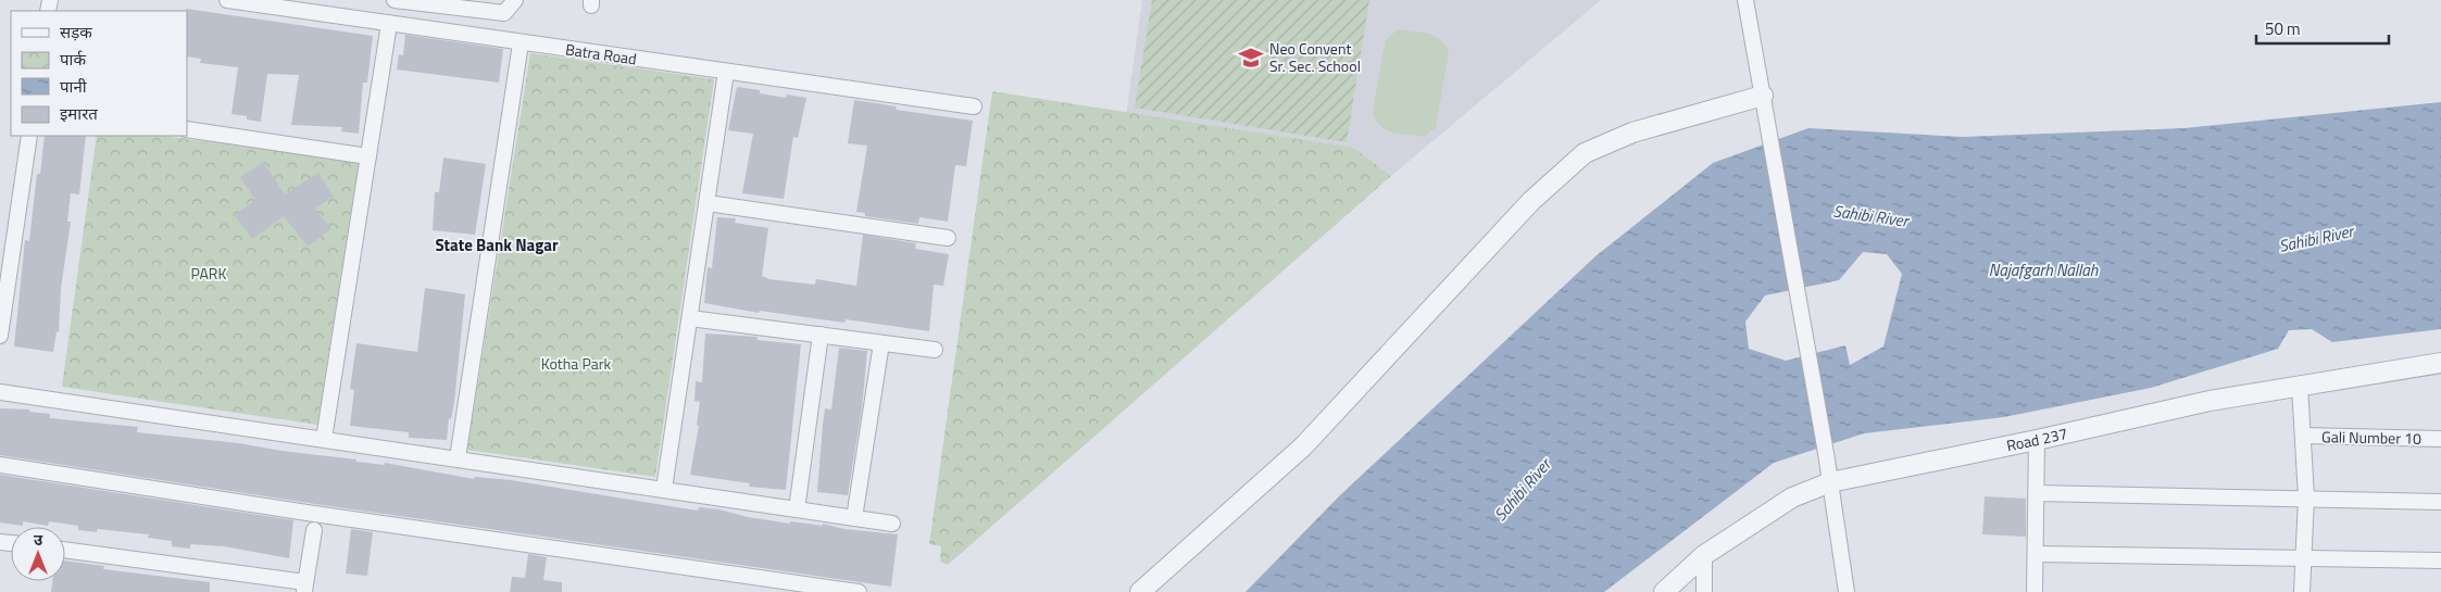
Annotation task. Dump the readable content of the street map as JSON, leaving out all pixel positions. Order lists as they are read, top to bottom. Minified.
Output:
{"streets":{"street":["Batra Road","Gali Number 10","Road 237"]},"districts":["State Bank Nagar"],"water":["Sahibi River","Najafgarh Nallah"],"parks":["PARK","Kotha Park"],"places":{"school or university":["Neo Convent Sr. Sec. School"]},"legend":["सड़क","पार्क","पानी","इमारत"],"scale_bar":"50 m","north":"top"}
